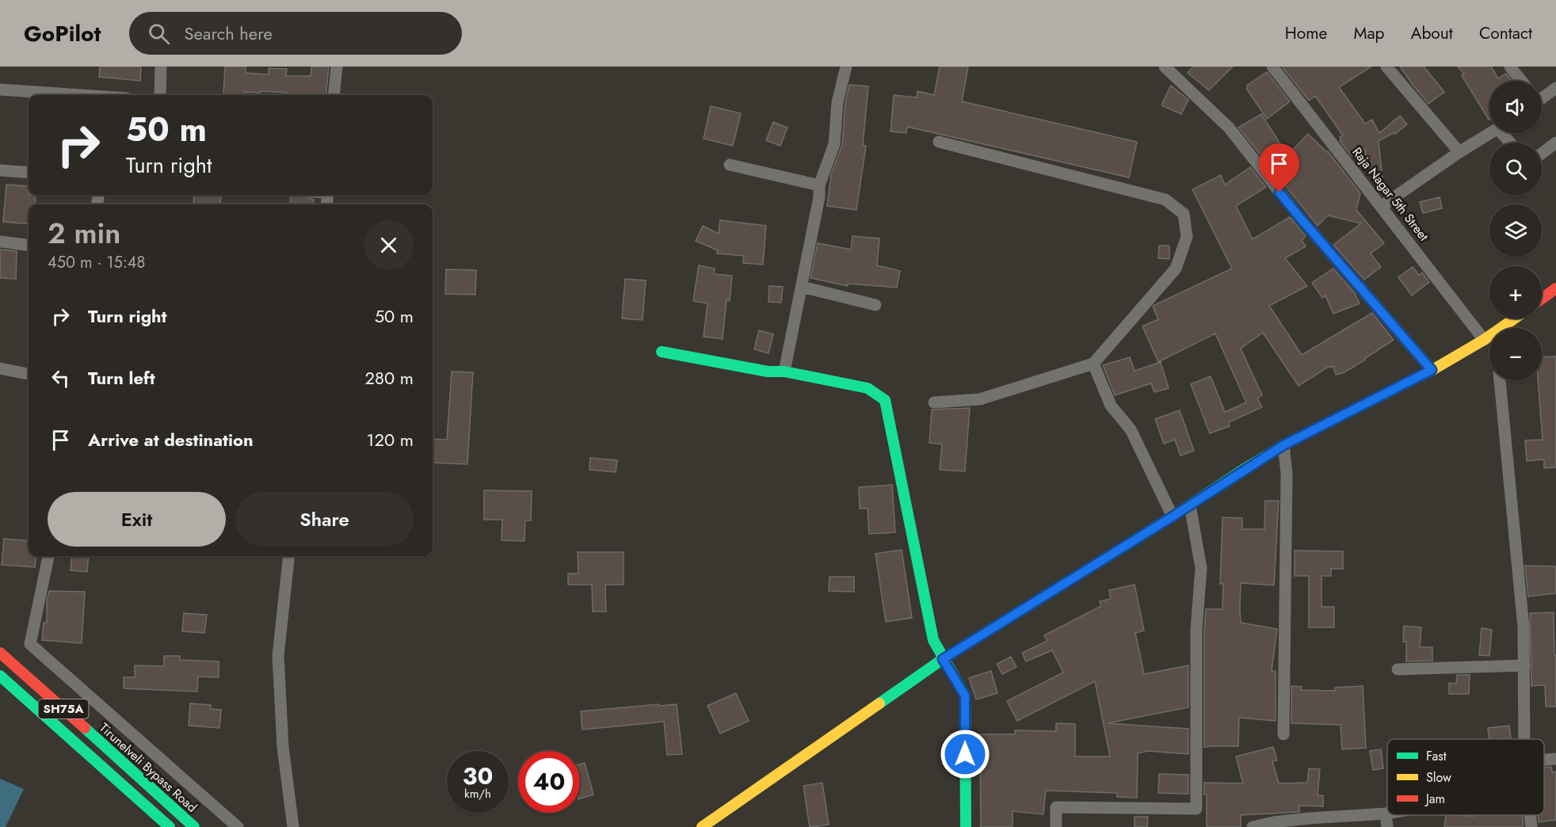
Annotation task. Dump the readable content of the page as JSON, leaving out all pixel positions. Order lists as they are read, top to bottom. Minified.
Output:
{"streets":{"main road":["SH75A","Tirunelveli Bypass Road"],"street":["Raja Nagar 5th Street"]},"legend":["Fast","Slow","Jam"],"page":{"header":"GoPilot","search":"Search here","nav":["Home","Map","About","Contact"],"map_buttons":["+","−"],"turn":["50 m","Turn right"],"heading":["2 min","450 m · 15:48"],"list":[{"name":"Turn right","value":"50 m"},{"name":"Turn left","value":"280 m"},{"name":"Arrive at destination","value":"120 m"}],"buttons":["Exit","Share"],"speed":"30 km/h","limit":"40"}}
